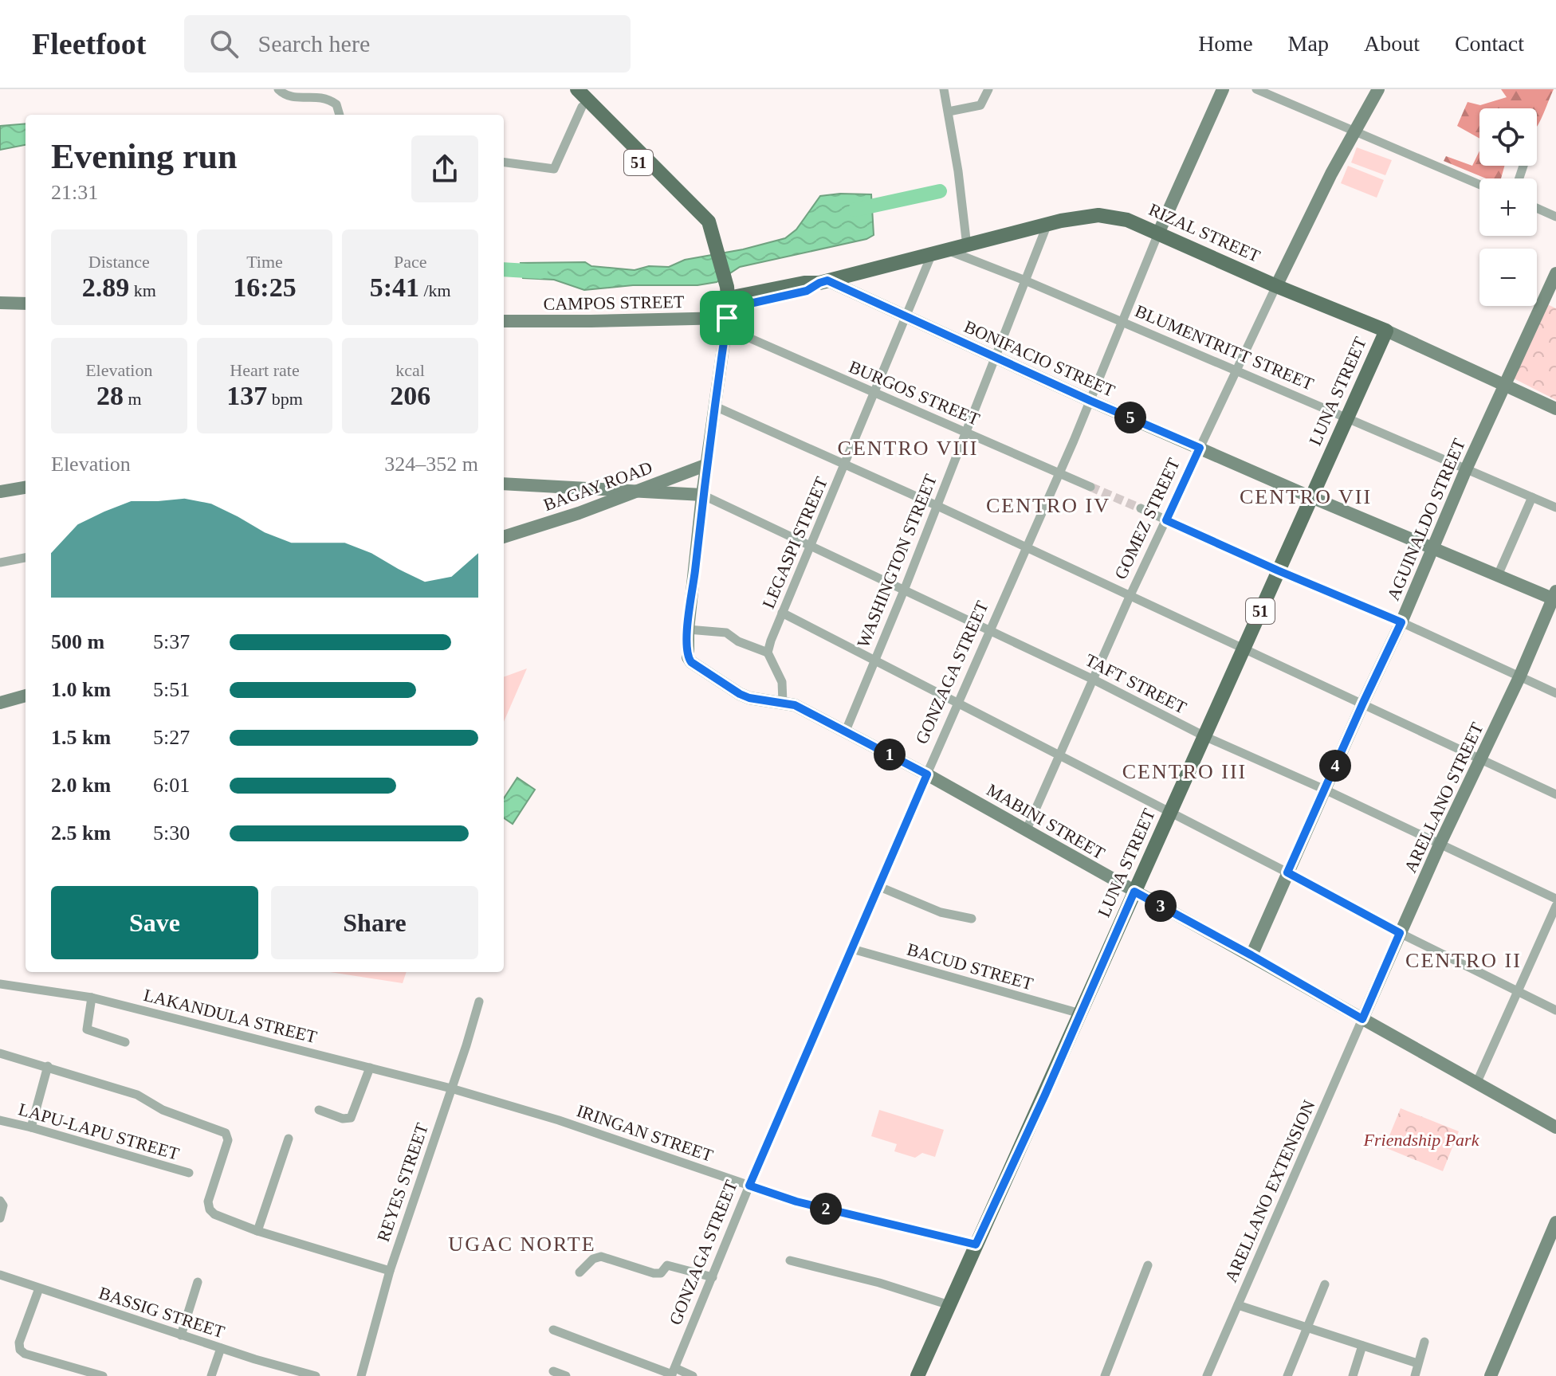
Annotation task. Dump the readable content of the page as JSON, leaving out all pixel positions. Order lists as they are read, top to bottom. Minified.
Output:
{"streets":{"main road":["51","RIZAL STREET","LUNA STREET"],"street":["CAMPOS STREET","BLUMENTRITT STREET","BONIFACIO STREET","BURGOS STREET","BAGAY ROAD","GOMEZ STREET","AGUINALDO STREET","LEGASPI STREET","WASHINGTON STREET","GONZAGA STREET","TAFT STREET","ARELLANO STREET","MABINI STREET","BACUD STREET","LAKANDULA STREET","LAPU-LAPU STREET","IRINGAN STREET","REYES STREET","ARELLANO EXTENSION","BASSIG STREET"]},"crossings":[["51","RIZAL STREET"],["51","CAMPOS STREET"],["51","BURGOS STREET"],["RIZAL STREET","CAMPOS STREET"],["RIZAL STREET","BLUMENTRITT STREET"],["RIZAL STREET","BONIFACIO STREET"],["RIZAL STREET","LUNA STREET"],["RIZAL STREET","BURGOS STREET"],["RIZAL STREET","GOMEZ STREET"],["RIZAL STREET","AGUINALDO STREET"],["RIZAL STREET","LEGASPI STREET"],["RIZAL STREET","WASHINGTON STREET"],["RIZAL STREET","GONZAGA STREET"],["CAMPOS STREET","BURGOS STREET"],["BLUMENTRITT STREET","LUNA STREET"],["BLUMENTRITT STREET","GOMEZ STREET"],["BLUMENTRITT STREET","AGUINALDO STREET"],["BLUMENTRITT STREET","WASHINGTON STREET"],["BLUMENTRITT STREET","GONZAGA STREET"],["BONIFACIO STREET","LUNA STREET"],["BONIFACIO STREET","GOMEZ STREET"],["BONIFACIO STREET","AGUINALDO STREET"],["BONIFACIO STREET","LEGASPI STREET"],["BONIFACIO STREET","WASHINGTON STREET"],["BONIFACIO STREET","GONZAGA STREET"],["BONIFACIO STREET","ARELLANO STREET"],["LUNA STREET","TAFT STREET"],["LUNA STREET","MABINI STREET"],["LUNA STREET","BACUD STREET"],["LUNA STREET","IRINGAN STREET"],["BURGOS STREET","LEGASPI STREET"],["BURGOS STREET","WASHINGTON STREET"],["BURGOS STREET","GONZAGA STREET"],["GOMEZ STREET","TAFT STREET"],["GOMEZ STREET","MABINI STREET"],["AGUINALDO STREET","TAFT STREET"],["AGUINALDO STREET","MABINI STREET"],["LEGASPI STREET","TAFT STREET"],["WASHINGTON STREET","TAFT STREET"],["WASHINGTON STREET","MABINI STREET"],["GONZAGA STREET","TAFT STREET"],["GONZAGA STREET","MABINI STREET"],["GONZAGA STREET","BACUD STREET"],["GONZAGA STREET","IRINGAN STREET"],["TAFT STREET","ARELLANO STREET"],["ARELLANO STREET","MABINI STREET"],["ARELLANO STREET","ARELLANO EXTENSION"],["MABINI STREET","ARELLANO EXTENSION"],["LAKANDULA STREET","IRINGAN STREET"],["LAKANDULA STREET","REYES STREET"],["IRINGAN STREET","REYES STREET"]],"districts":["CENTRO VIII","CENTRO VII","CENTRO IV","CENTRO III","CENTRO II","UGAC NORTE"],"parks":["Friendship Park"],"page":{"header":"Fleetfoot","search":"Search here","nav":["Home","Map","About","Contact"],"map_buttons":["+","−"],"heading":["Evening run","21:31"],"stats":[["Distance","2.89 km"],["Time","16:25"],["Pace","5:41 /km"],["Elevation","28 m"],["Heart rate","137 bpm"],["kcal","206"]],"pins":["5","1","4","3","2"],"chart":["Elevation","324–352 m"],"list":[{"name":"500 m","note":"5:37"},{"name":"1.0 km","note":"5:51"},{"name":"1.5 km","note":"5:27"},{"name":"2.0 km","note":"6:01"},{"name":"2.5 km","note":"5:30"}],"buttons":["Save","Share"]}}
